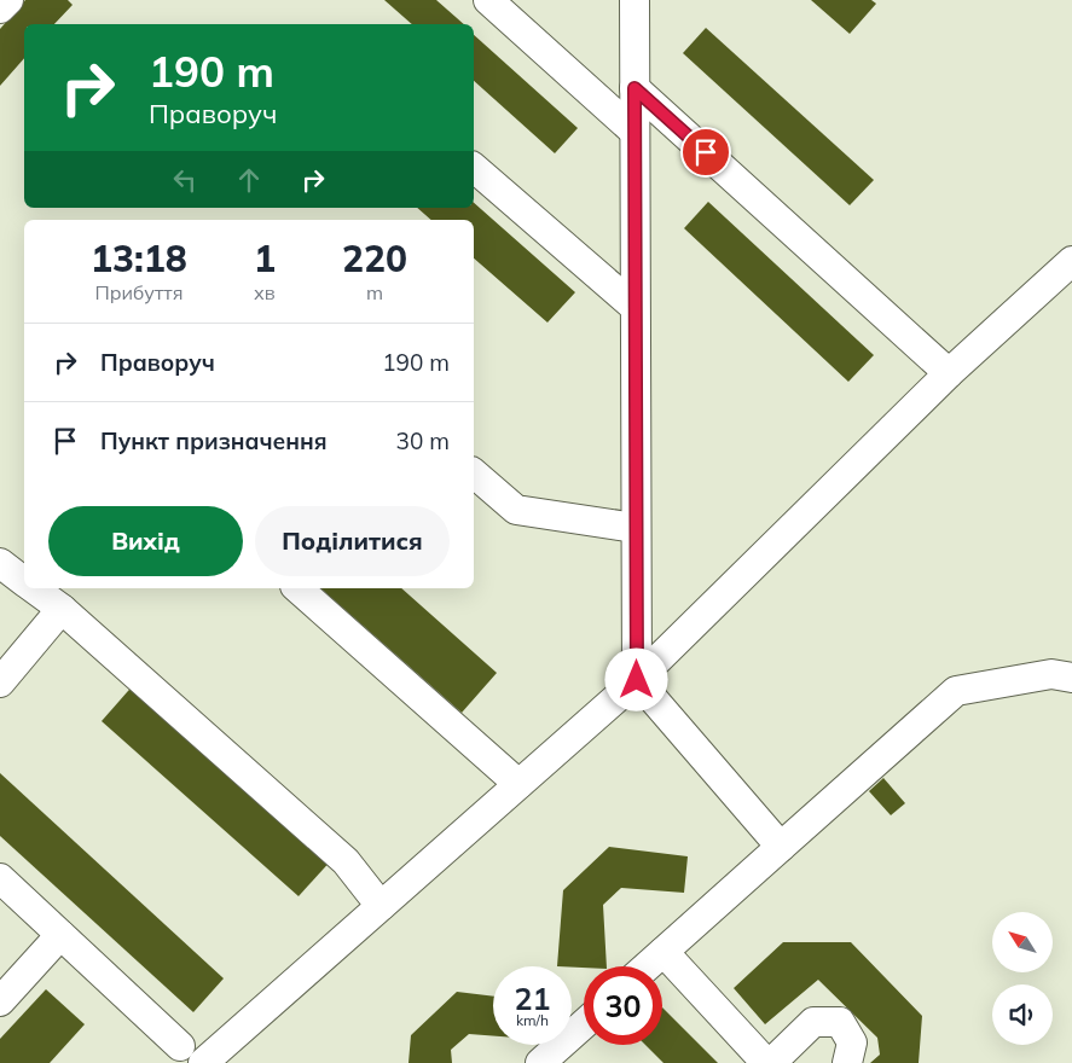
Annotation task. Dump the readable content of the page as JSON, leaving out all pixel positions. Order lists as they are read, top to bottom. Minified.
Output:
{"north":"top left","page":{"turn":["190 m","Праворуч"],"eta":["13:18","Прибуття","1","хв","220","m"],"list":[{"name":"Праворуч","value":"190 m"},{"name":"Пункт призначення","value":"30 m"}],"buttons":["Вихід","Поділитися"],"speed":"21 km/h","limit":"30"}}
